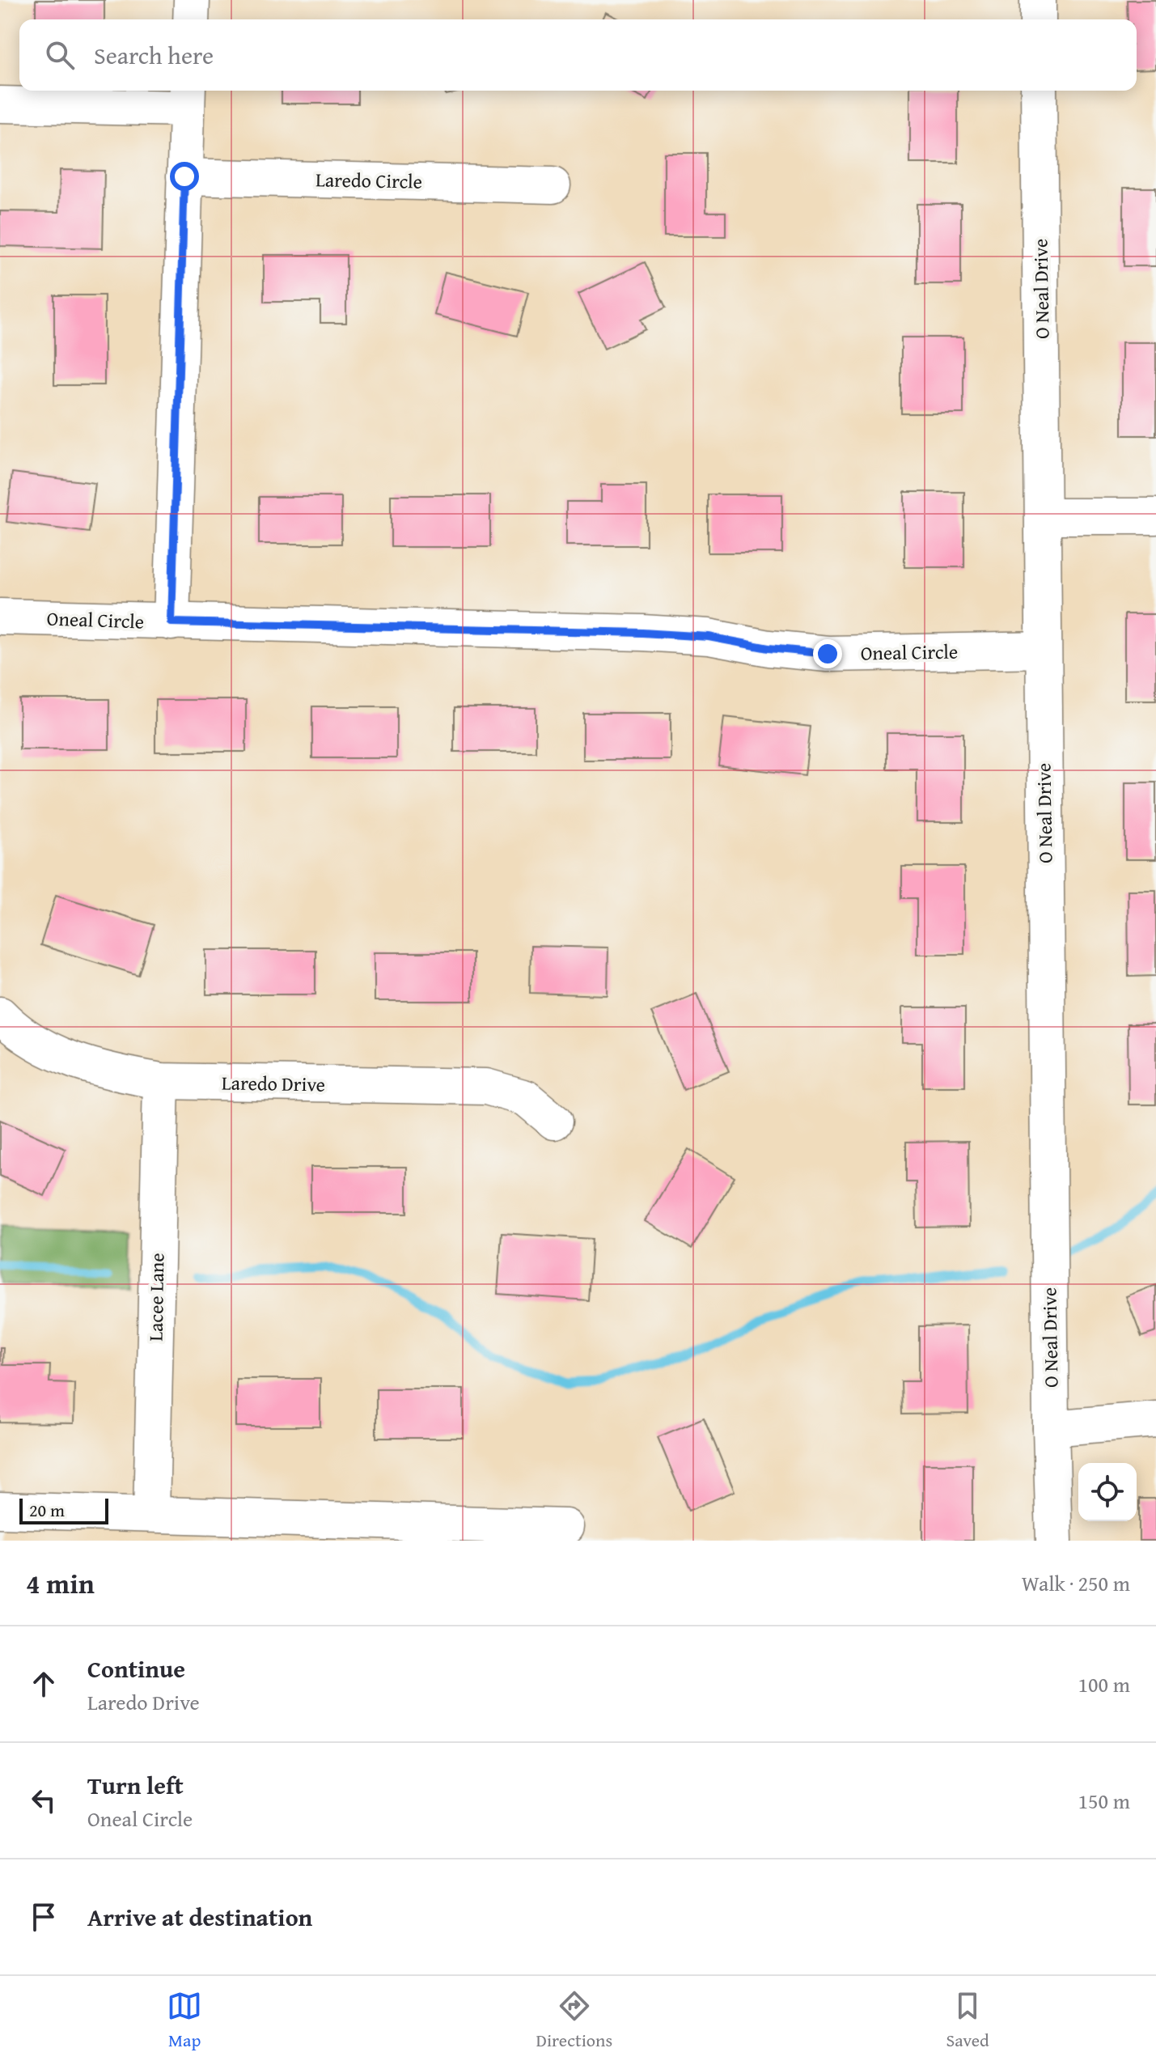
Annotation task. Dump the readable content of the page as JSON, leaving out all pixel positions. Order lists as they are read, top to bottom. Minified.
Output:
{"streets":{"street":["Laredo Circle","O Neal Drive","Oneal Circle","Laredo Drive","Lacee Lane"]},"crossings":[["O Neal Drive","Oneal Circle"],["Laredo Drive","Lacee Lane"]],"scale_bar":"20 m","page":{"search":"Search here","scale":"20 m","heading":["4 min","Walk · 250 m"],"list":[["Continue","Laredo Drive","100 m"],["Turn left","Oneal Circle","150 m"],"Arrive at destination"],"nav":["Map","Directions","Saved"]}}
